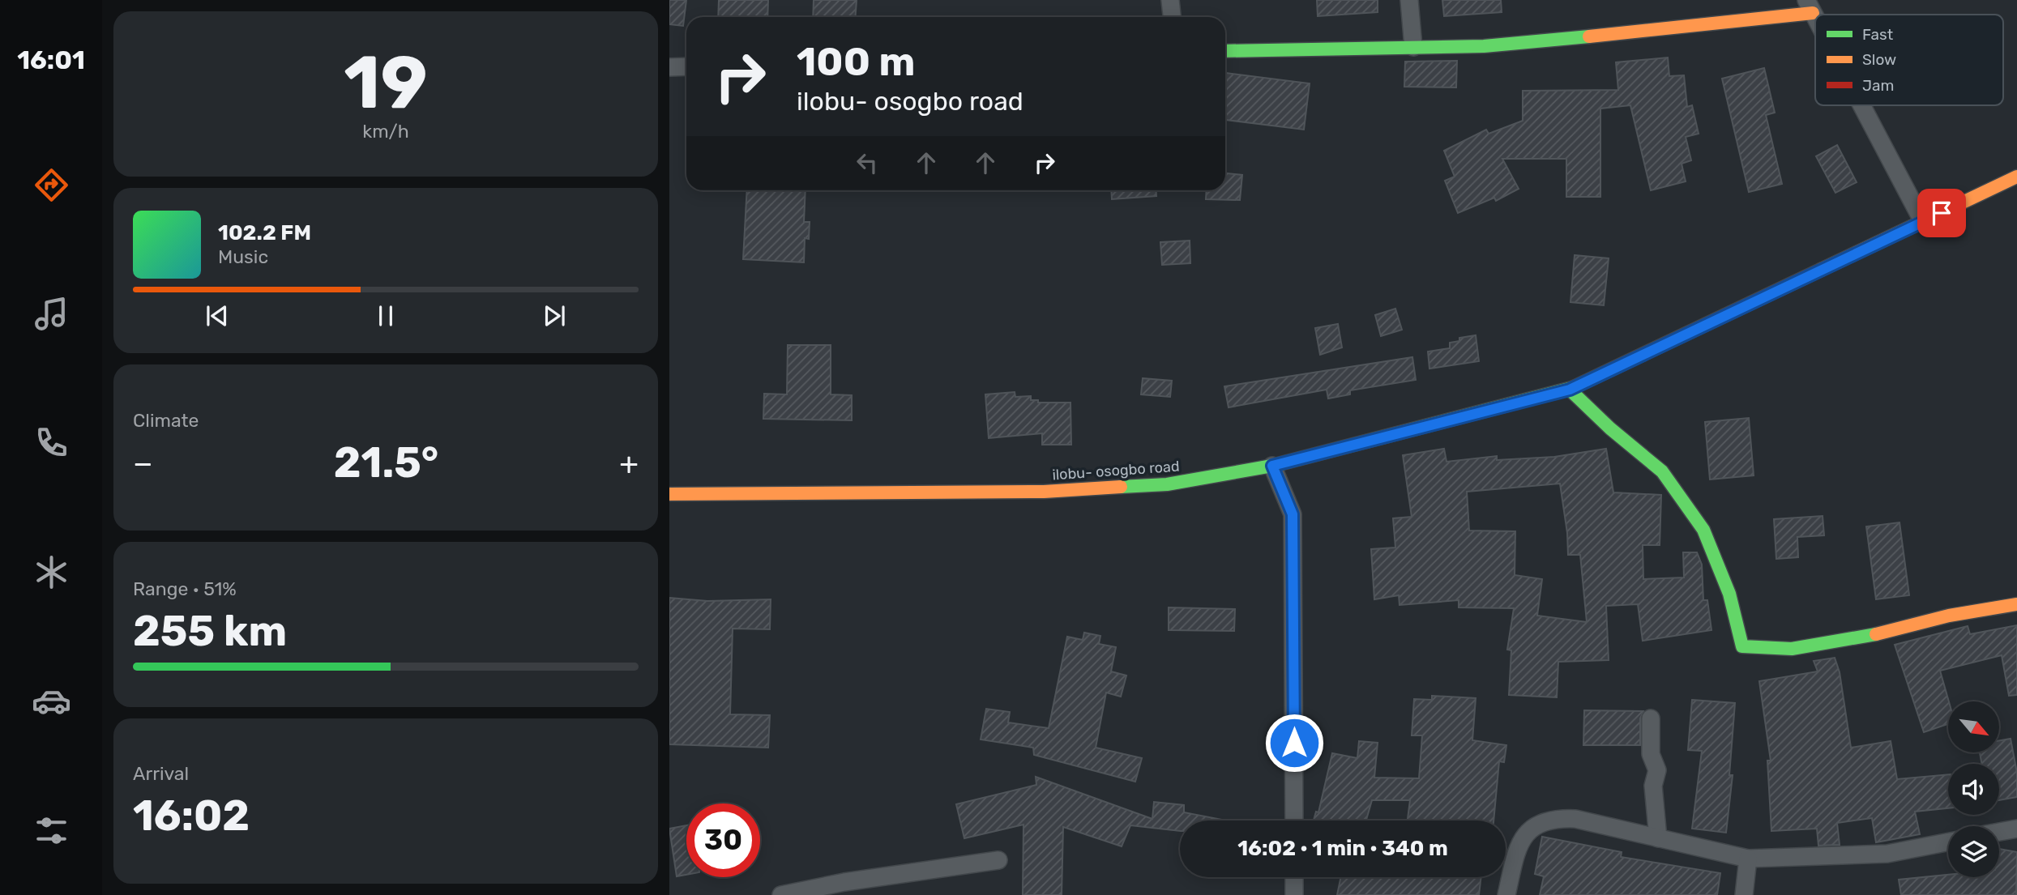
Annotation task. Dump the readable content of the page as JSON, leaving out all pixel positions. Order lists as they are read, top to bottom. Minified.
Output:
{"streets":{"main road":["ilobu- osogbo road"]},"legend":["Fast","Slow","Jam"],"north":"bottom right","page":{"tabs":"16:01","tile":[["19","km/h"],"Climate",["Range · 51%","255 km"],["Arrival","16:02"]],"turn":["100 m","ilobu- osogbo road"],"song":["102.2 FM","Music"],"heat":["−","21.5°","+"],"limit":"30","trip":"16:02 · 1 min · 340 m"}}
